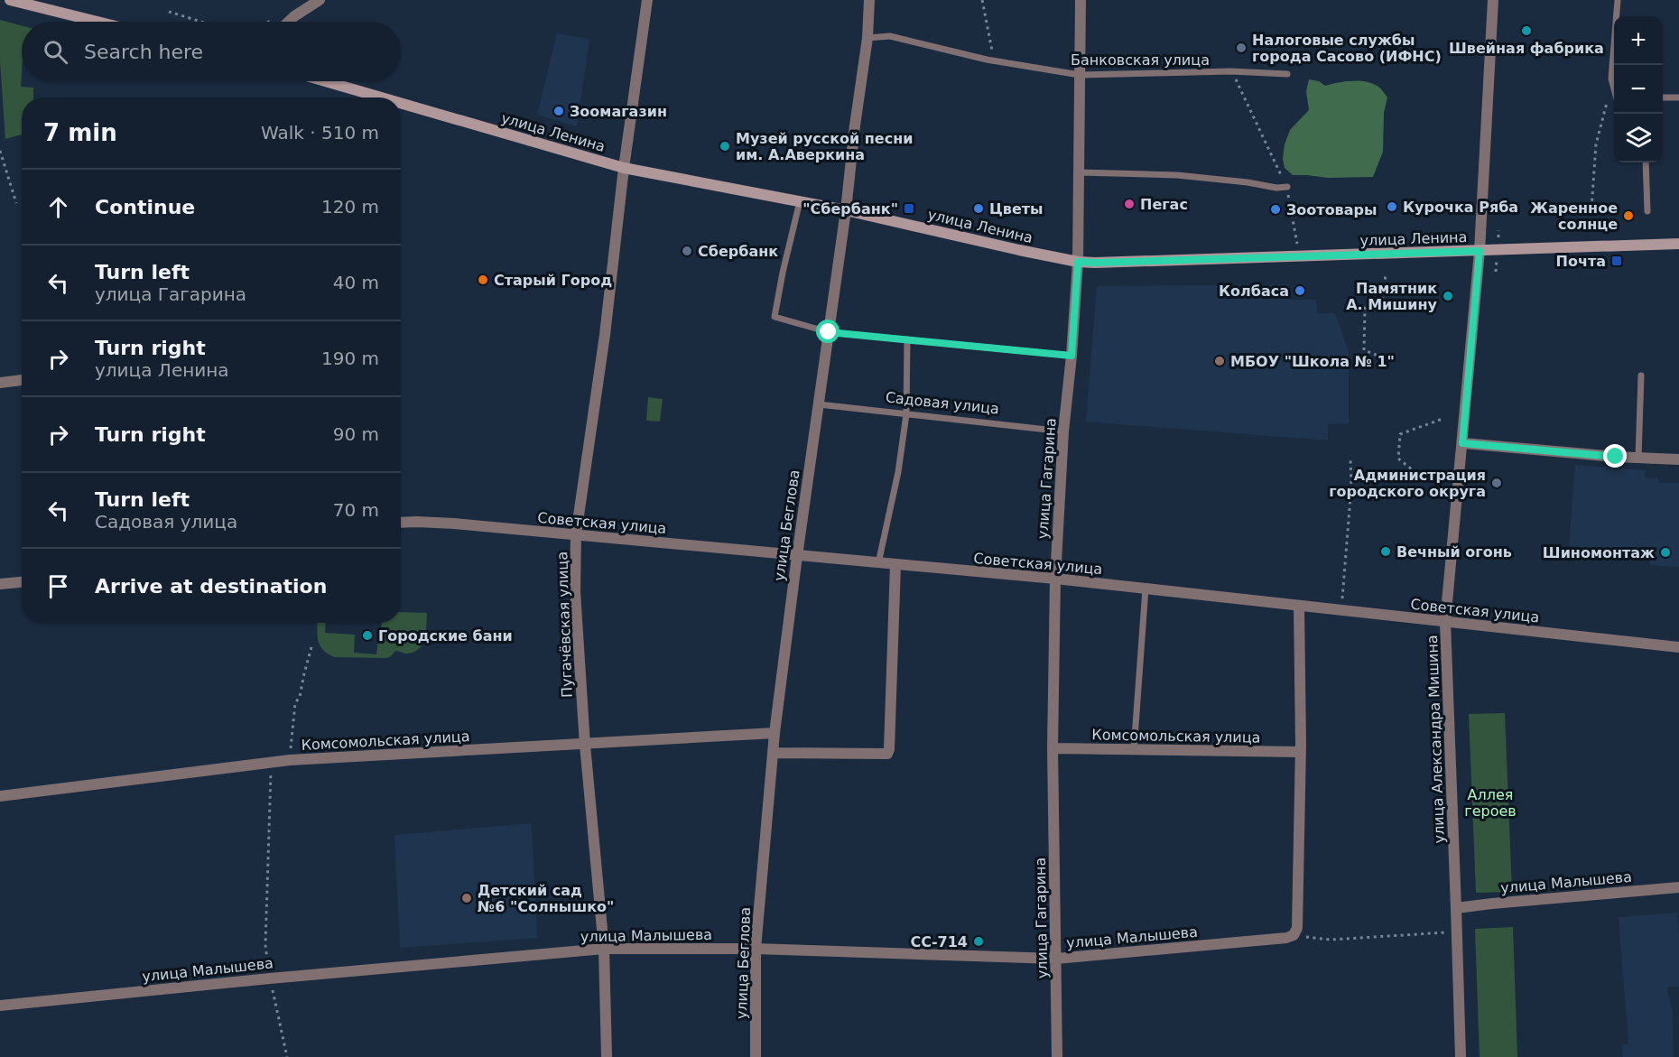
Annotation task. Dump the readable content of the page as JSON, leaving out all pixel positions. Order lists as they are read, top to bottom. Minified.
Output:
{"streets":{"main road":["улица Ленина"],"street":["улица Гагарина","Советская улица","улица Беглова","Пугачёвская улица","Комсомольская улица","улица Александра Мишина","улица Малышева"],"lane":["Банковская улица","Садовая улица"]},"crossings":[["Банковская улица","улица Гагарина"],["Банковская улица","улица Беглова"],["улица Ленина","улица Гагарина"],["улица Ленина","улица Беглова"],["улица Ленина","Пугачёвская улица"],["улица Ленина","улица Александра Мишина"],["Садовая улица","улица Гагарина"],["Садовая улица","улица Беглова"],["улица Гагарина","Советская улица"],["улица Гагарина","Комсомольская улица"],["улица Гагарина","улица Малышева"],["Советская улица","улица Беглова"],["Советская улица","Пугачёвская улица"],["Советская улица","улица Александра Мишина"],["улица Беглова","Комсомольская улица"],["улица Беглова","улица Малышева"],["Пугачёвская улица","Комсомольская улица"],["Пугачёвская улица","улица Малышева"],["улица Александра Мишина","улица Малышева"]],"parks":["Аллея героев"],"places":{"other":["Швейная фабрика","Налоговые службы города Сасово (ИФНС)","Зоомагазин","Музей русской песни им. А.Аверкина","Пегас","Курочка Ряба","Цветы","Зоотовары","Жаренное солнце","Сбербанк","Старый Город","Колбаса","Памятник А. Мишину","МБОУ \"Школа № 1\"","Администрация городского округа","Вечный огонь","Шиномонтаж","Городские бани","Детский сад №6 \"Солнышко\"","СС-714"],"transit":["\"Сбербанк\"","Почта"]},"page":{"map_buttons":["+","−"],"search":"Search here","heading":["7 min","Walk · 510 m"],"list":[["Continue","120 m"],["Turn left","улица Гагарина","40 m"],["Turn right","улица Ленина","190 m"],["Turn right","90 m"],["Turn left","Садовая улица","70 m"],"Arrive at destination"]}}
